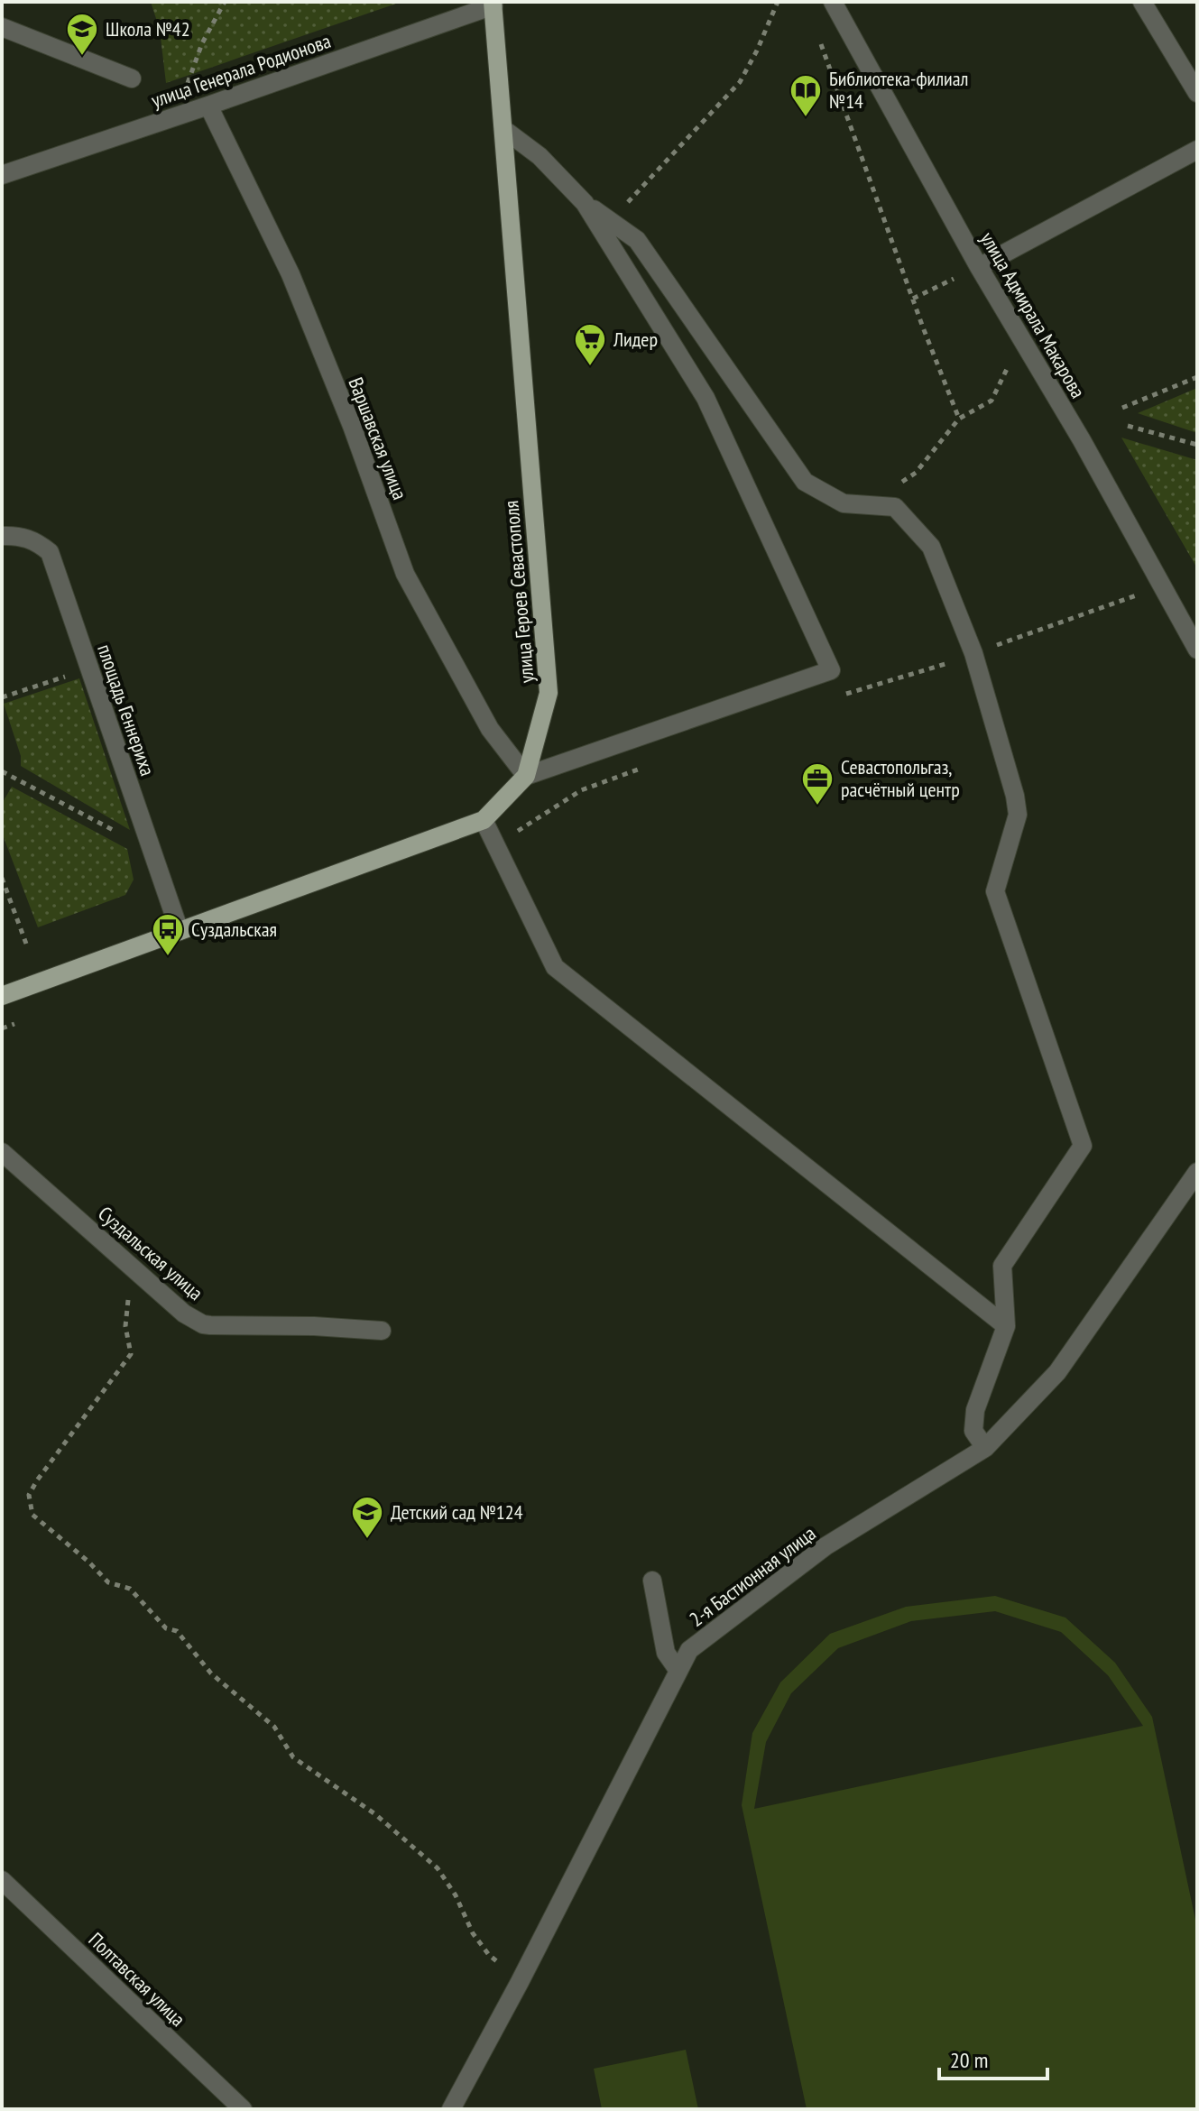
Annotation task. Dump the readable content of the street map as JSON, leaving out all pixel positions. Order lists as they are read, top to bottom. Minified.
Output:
{"streets":{"main road":["улица Героев Севастополя"],"street":["улица Генерала Родионова","улица Адмирала Макарова","Варшавская улица","площадь Геннериха","Суздальская улица","2-я Бастионная улица","Полтавская улица"]},"crossings":[["улица Генерала Родионова","Варшавская улица"],["улица Генерала Родионова","улица Героев Севастополя"],["Варшавская улица","улица Героев Севастополя"],["улица Героев Севастополя","площадь Геннериха"]],"places":{"school or university":["Школа №42","Детский сад №124"],"library":["Библиотека-филиал №14"],"supermarket":["Лидер"],"office":["Севастопольгаз, расчётный центр"],"bus stop":["Суздальская"]},"scale_bar":"20 m"}
